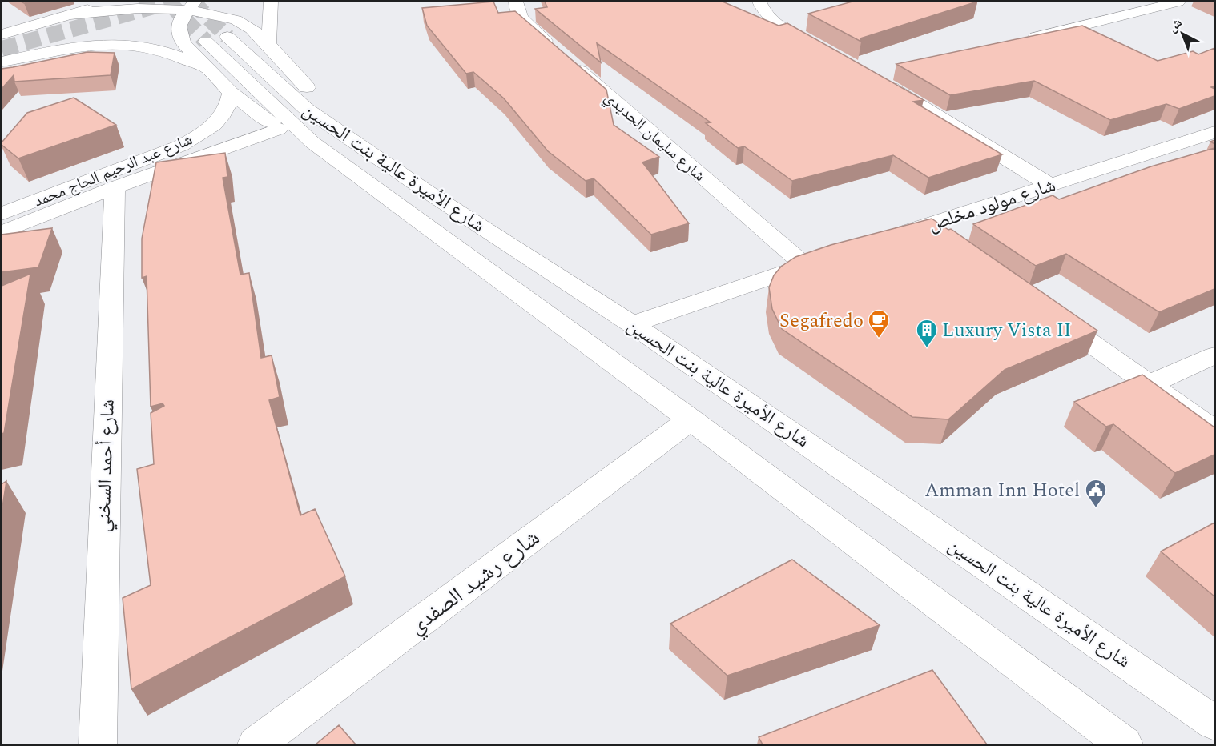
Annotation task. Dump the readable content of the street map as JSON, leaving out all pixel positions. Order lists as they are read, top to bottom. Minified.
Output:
{"streets":{"street":["شارع سليمان الحديدي","شارع الأميرة عالية بنت الحسين","شارع عبد الرحيم الحاج محمد","شارع مولود مخلص","شارع أحمد السخني","شارع رشيد الصفدي"]},"crossings":[["شارع الأميرة عالية بنت الحسين","شارع رشيد الصفدي"]],"places":{"cafe":["Segafredo"],"building":["Luxury Vista II"],"public building":["Amman Inn Hotel"]},"north":"top left"}
